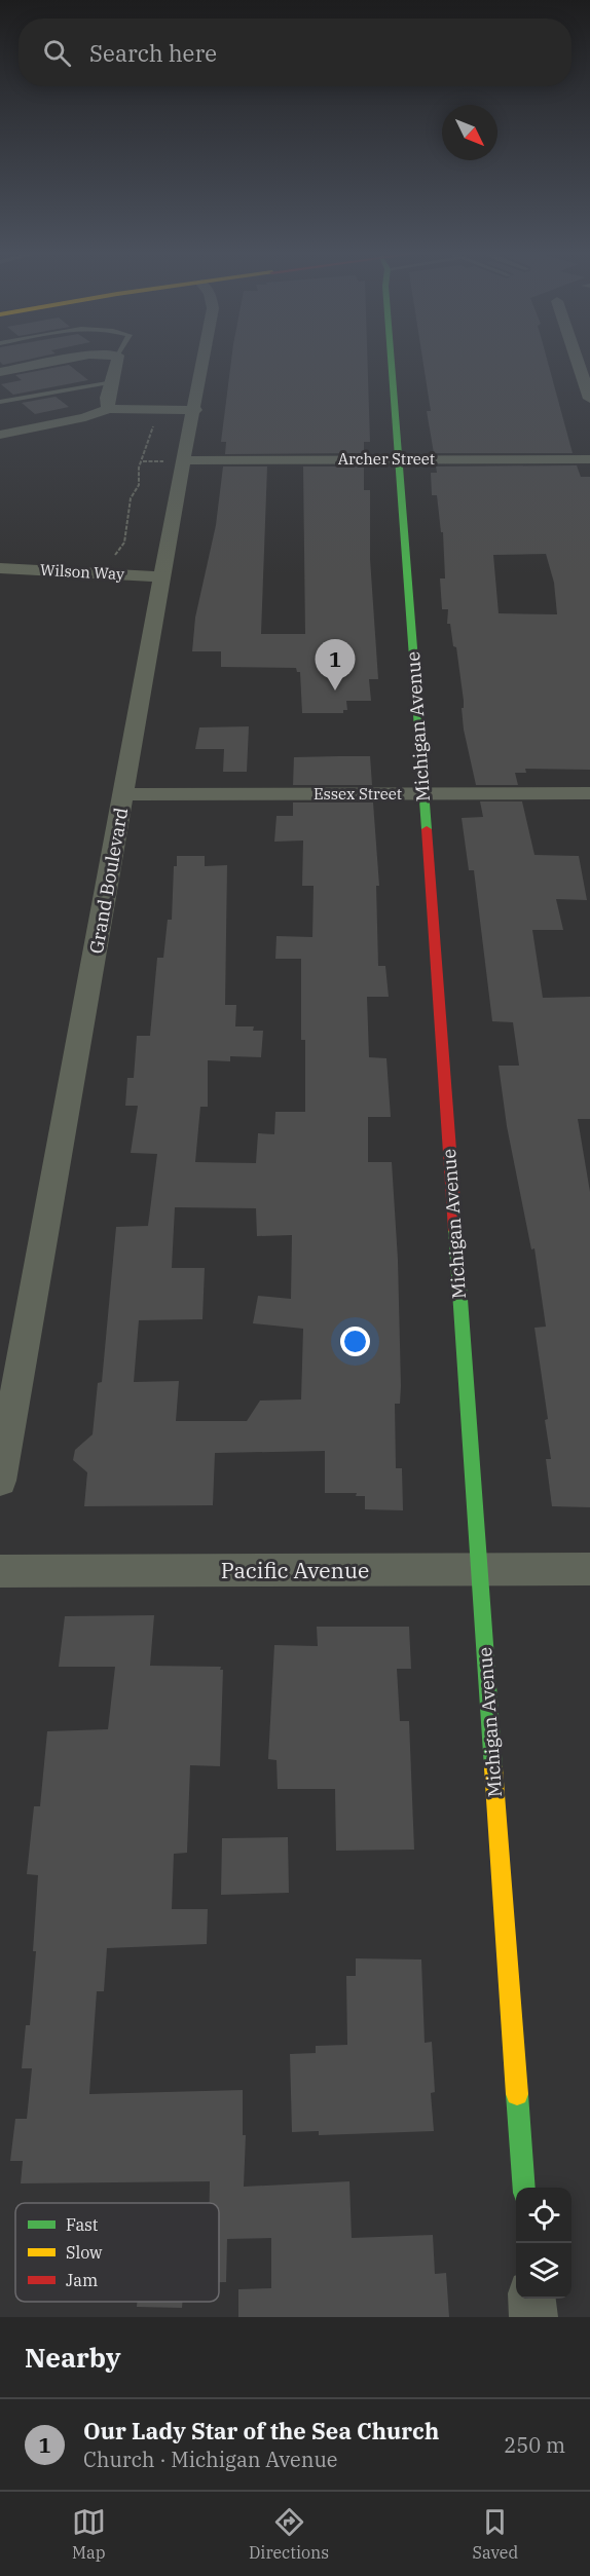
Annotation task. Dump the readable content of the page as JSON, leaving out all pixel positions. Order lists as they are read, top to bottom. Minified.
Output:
{"streets":{"street":["Archer Street","Wilson Way","Michigan Avenue","Essex Street","Grand Boulevard","Pacific Avenue"]},"crossings":[["Archer Street","Michigan Avenue"],["Archer Street","Grand Boulevard"],["Wilson Way","Grand Boulevard"],["Michigan Avenue","Essex Street"],["Michigan Avenue","Pacific Avenue"],["Essex Street","Grand Boulevard"]],"legend":["Fast","Slow","Jam"],"north":"bottom right","page":{"search":"Search here","pins":"1","heading":"Nearby","list":[{"mark":"1","name":"Our Lady Star of the Sea Church","note":"Church · Michigan Avenue","value":"250 m"}],"nav":["Map","Directions","Saved"]}}
